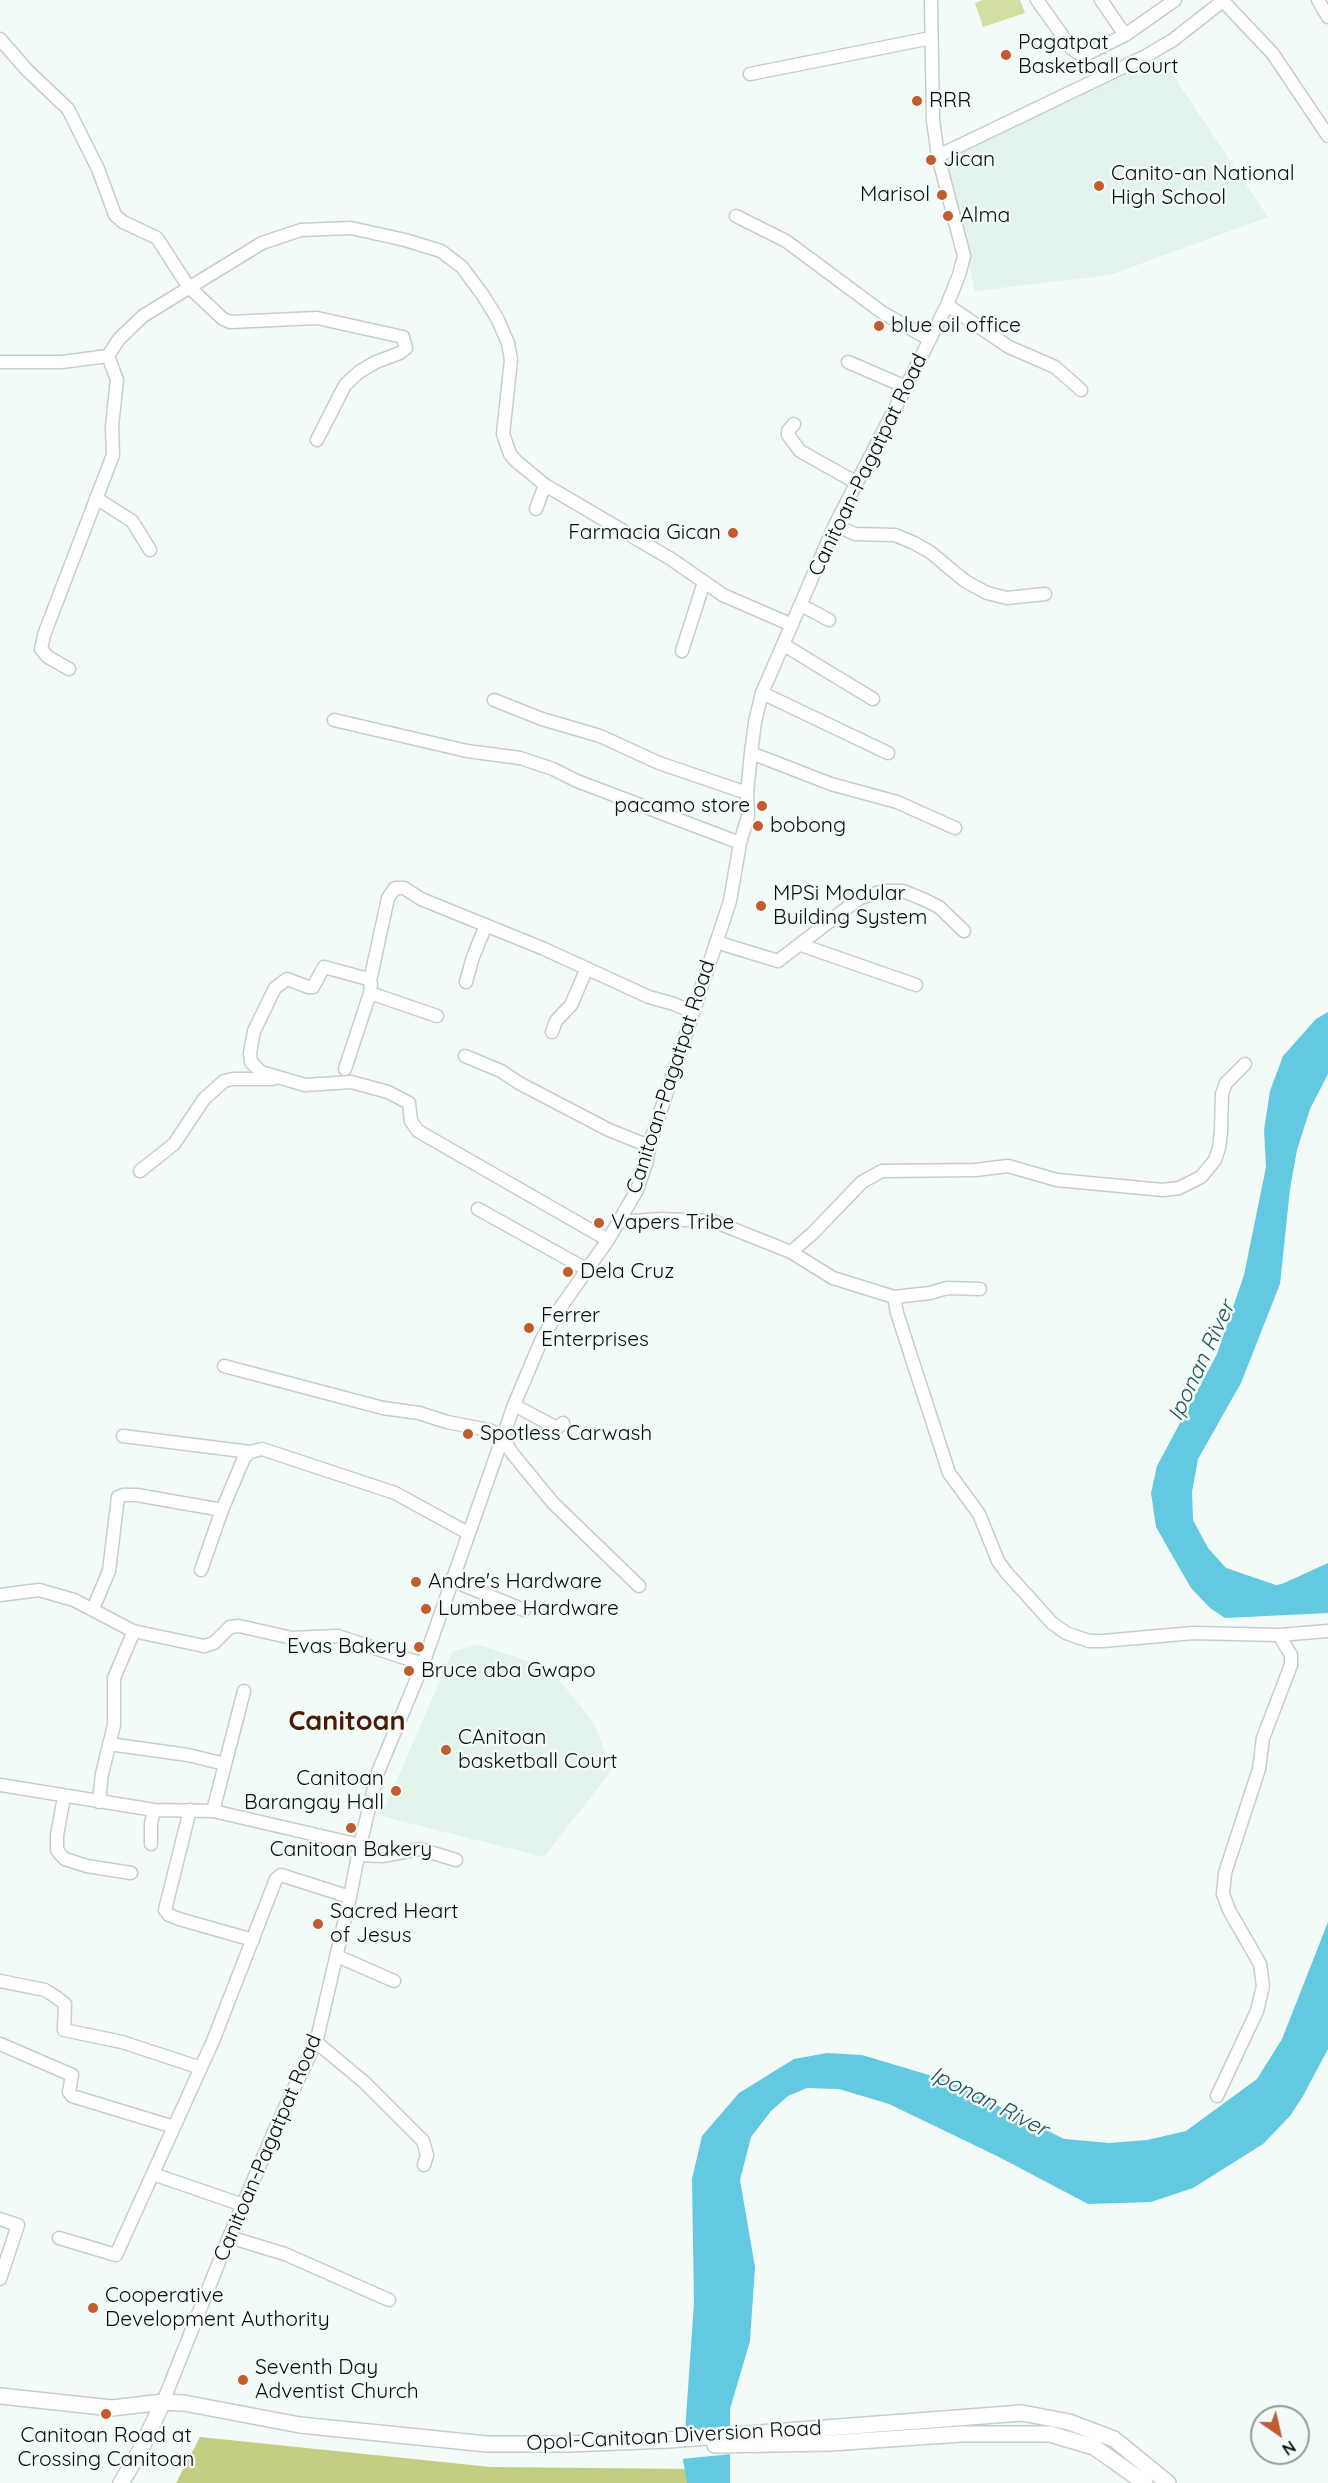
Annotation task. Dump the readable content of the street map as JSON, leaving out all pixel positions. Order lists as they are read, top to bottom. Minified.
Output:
{"streets":{"main road":["Opol-Canitoan Diversion Road"],"street":["Canitoan-Pagatpat Road"]},"crossings":[["Canitoan-Pagatpat Road","Opol-Canitoan Diversion Road"]],"districts":["Canitoan"],"water":["Iponan River"],"places":["Pagatpat Basketball Court","RRR","Jican","Canito-an National High School","Marisol","Alma","blue oil office","Farmacia Gican","pacamo store","bobong","MPSi Modular Building System","Vapers Tribe","Dela Cruz","Ferrer Enterprises","Spotless Carwash","Andre's Hardware","Lumbee Hardware","Evas Bakery","Bruce aba Gwapo","CAnitoan basketball Court","Canitoan Barangay Hall","Canitoan Bakery","Sacred Heart of Jesus","Cooperative Development Authority","Seventh Day Adventist Church","Canitoan Road at Crossing Canitoan"],"north":"bottom right"}
